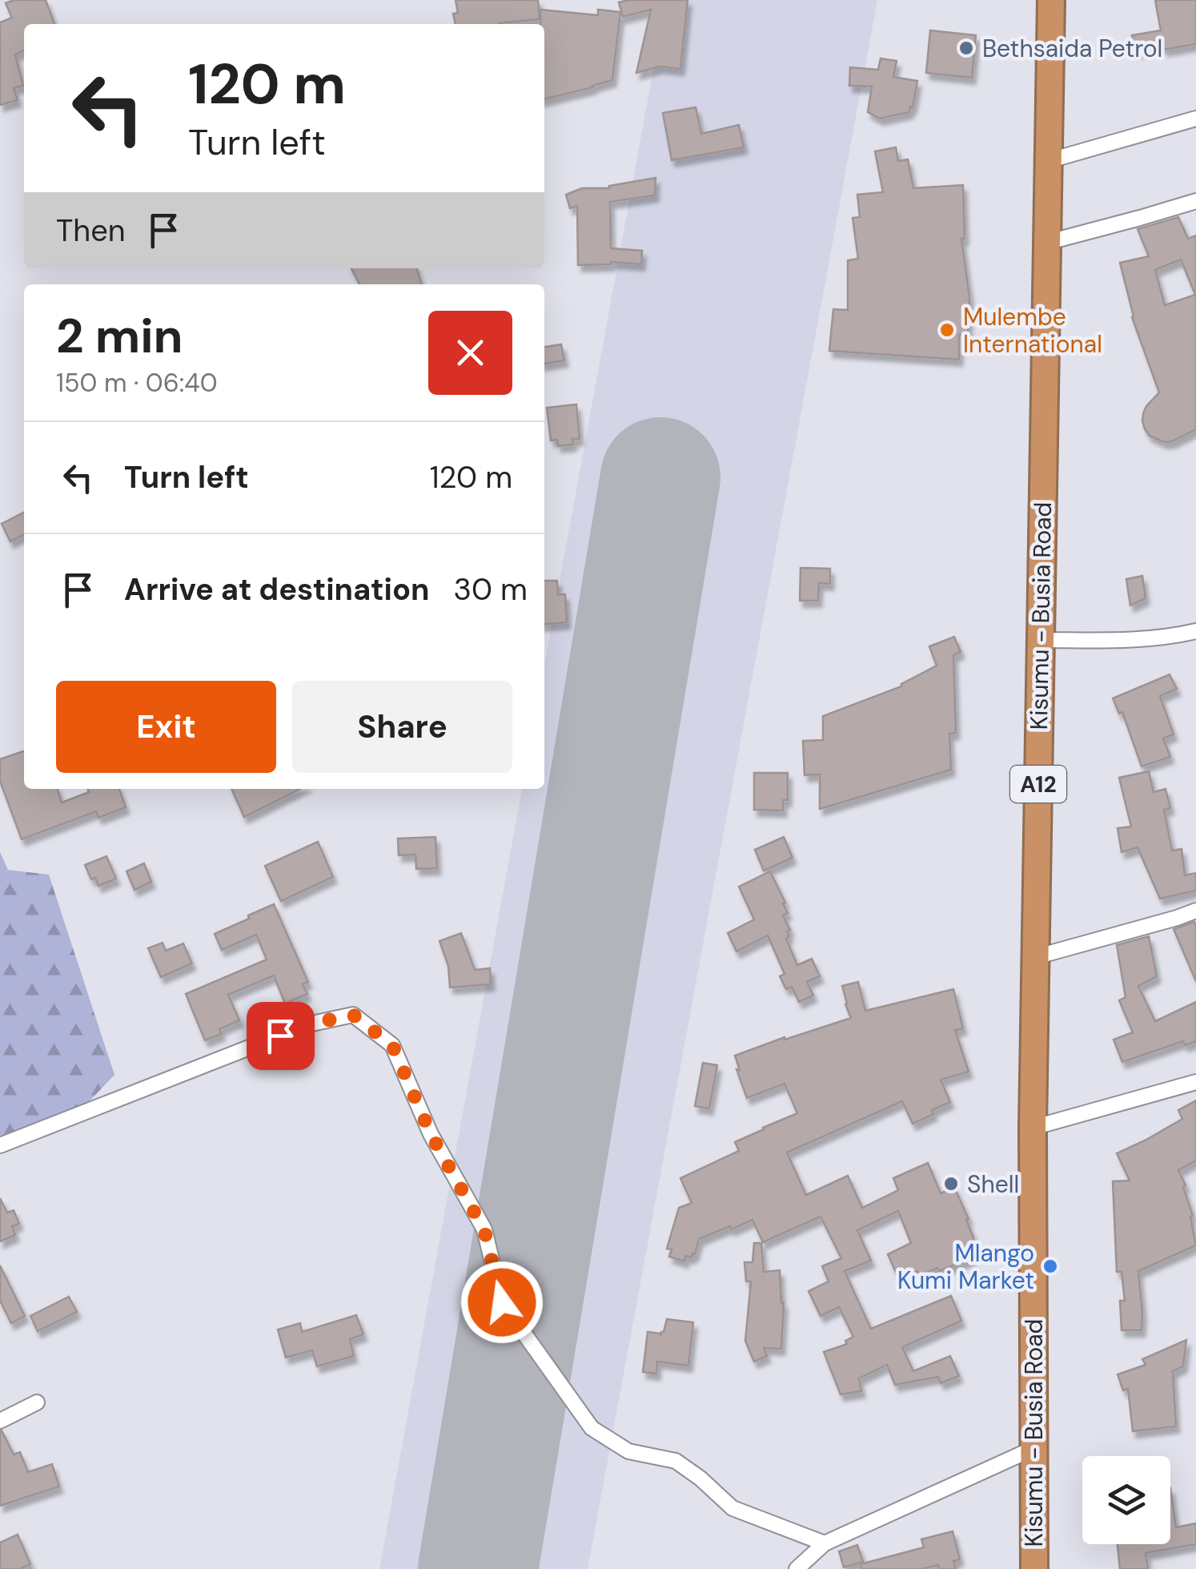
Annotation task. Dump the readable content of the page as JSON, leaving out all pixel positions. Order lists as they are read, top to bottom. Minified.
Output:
{"streets":{"highway":["Kisumu - Busia Road","A12"]},"places":["Bethsaida Petrol","Mulembe International","Shell","Mlango Kumi Market"],"page":{"turn":["120 m","Turn left"],"then":"Then","heading":["2 min","150 m · 06:40"],"list":[{"name":"Turn left","value":"120 m"},{"name":"Arrive at destination","value":"30 m"}],"buttons":["Exit","Share"]}}
